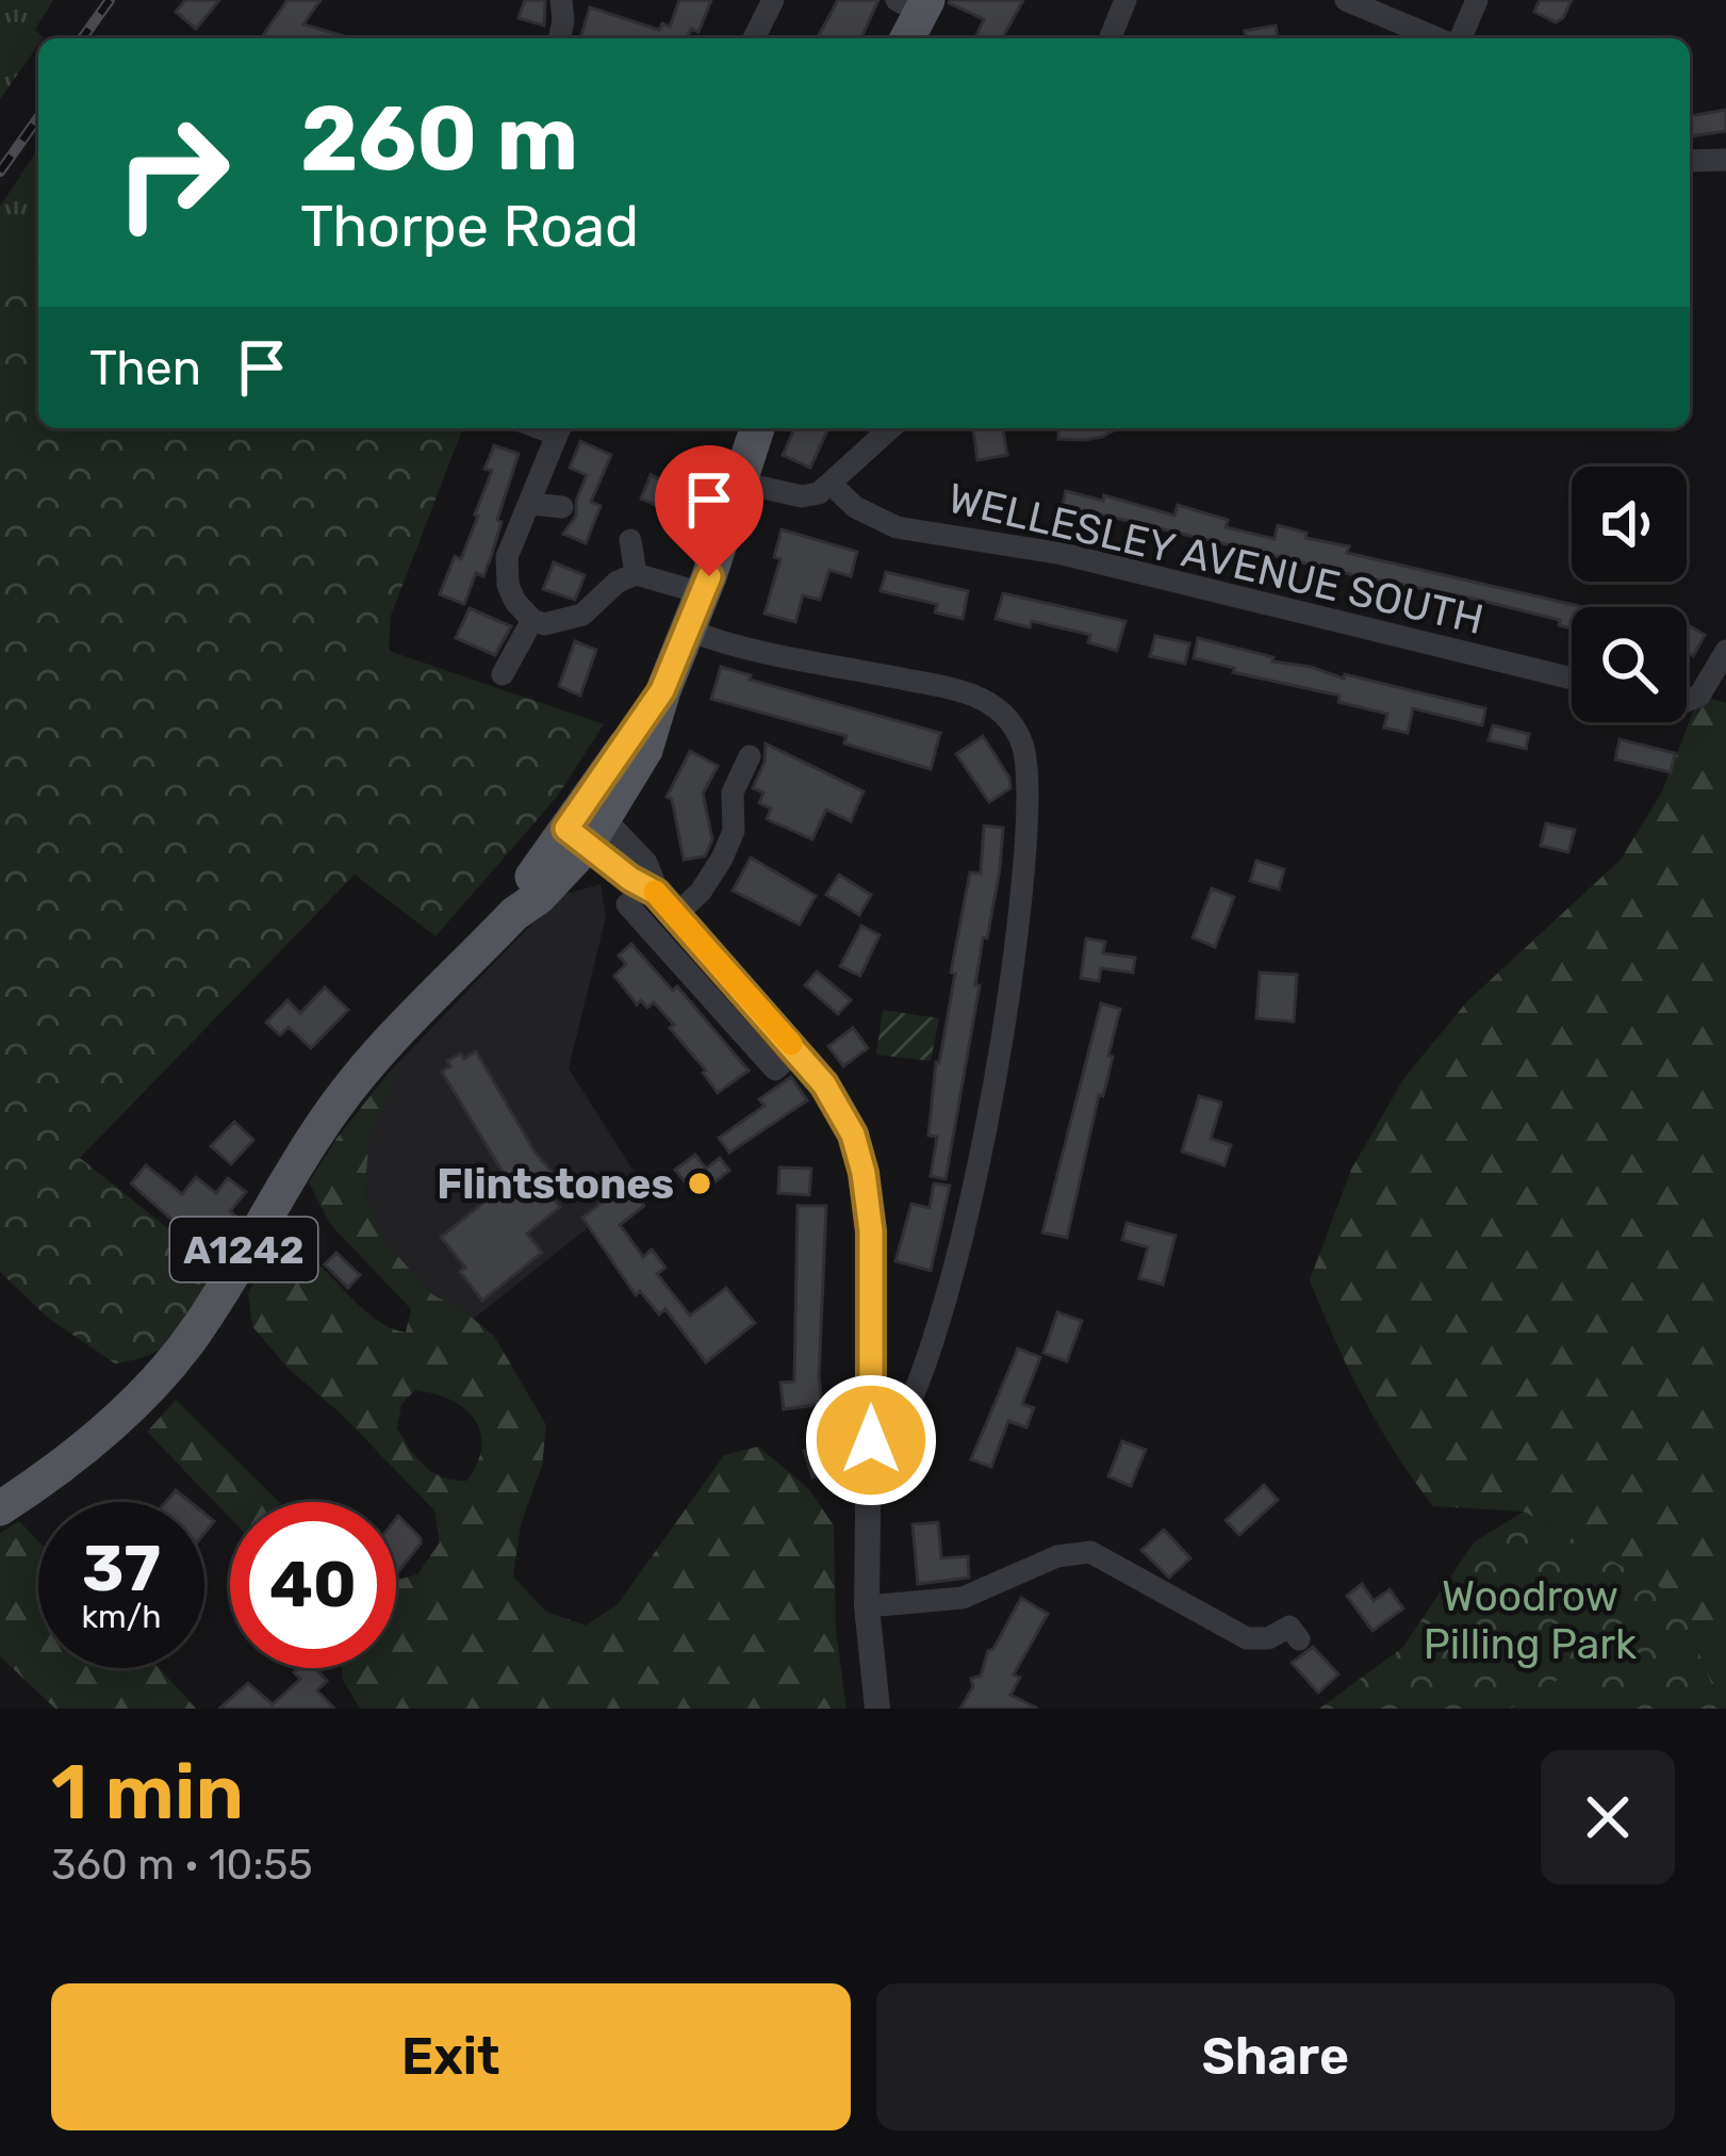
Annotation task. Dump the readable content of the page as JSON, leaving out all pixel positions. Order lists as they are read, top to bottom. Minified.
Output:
{"streets":{"main road":["A1242"],"street":["WELLESLEY AVENUE SOUTH"]},"parks":["Woodrow Pilling Park"],"places":["Flintstones"],"page":{"turn":["260 m","Thorpe Road"],"then":"Then","speed":"37 km/h","limit":"40","heading":["1 min","360 m · 10:55"],"buttons":["Exit","Share"]}}
